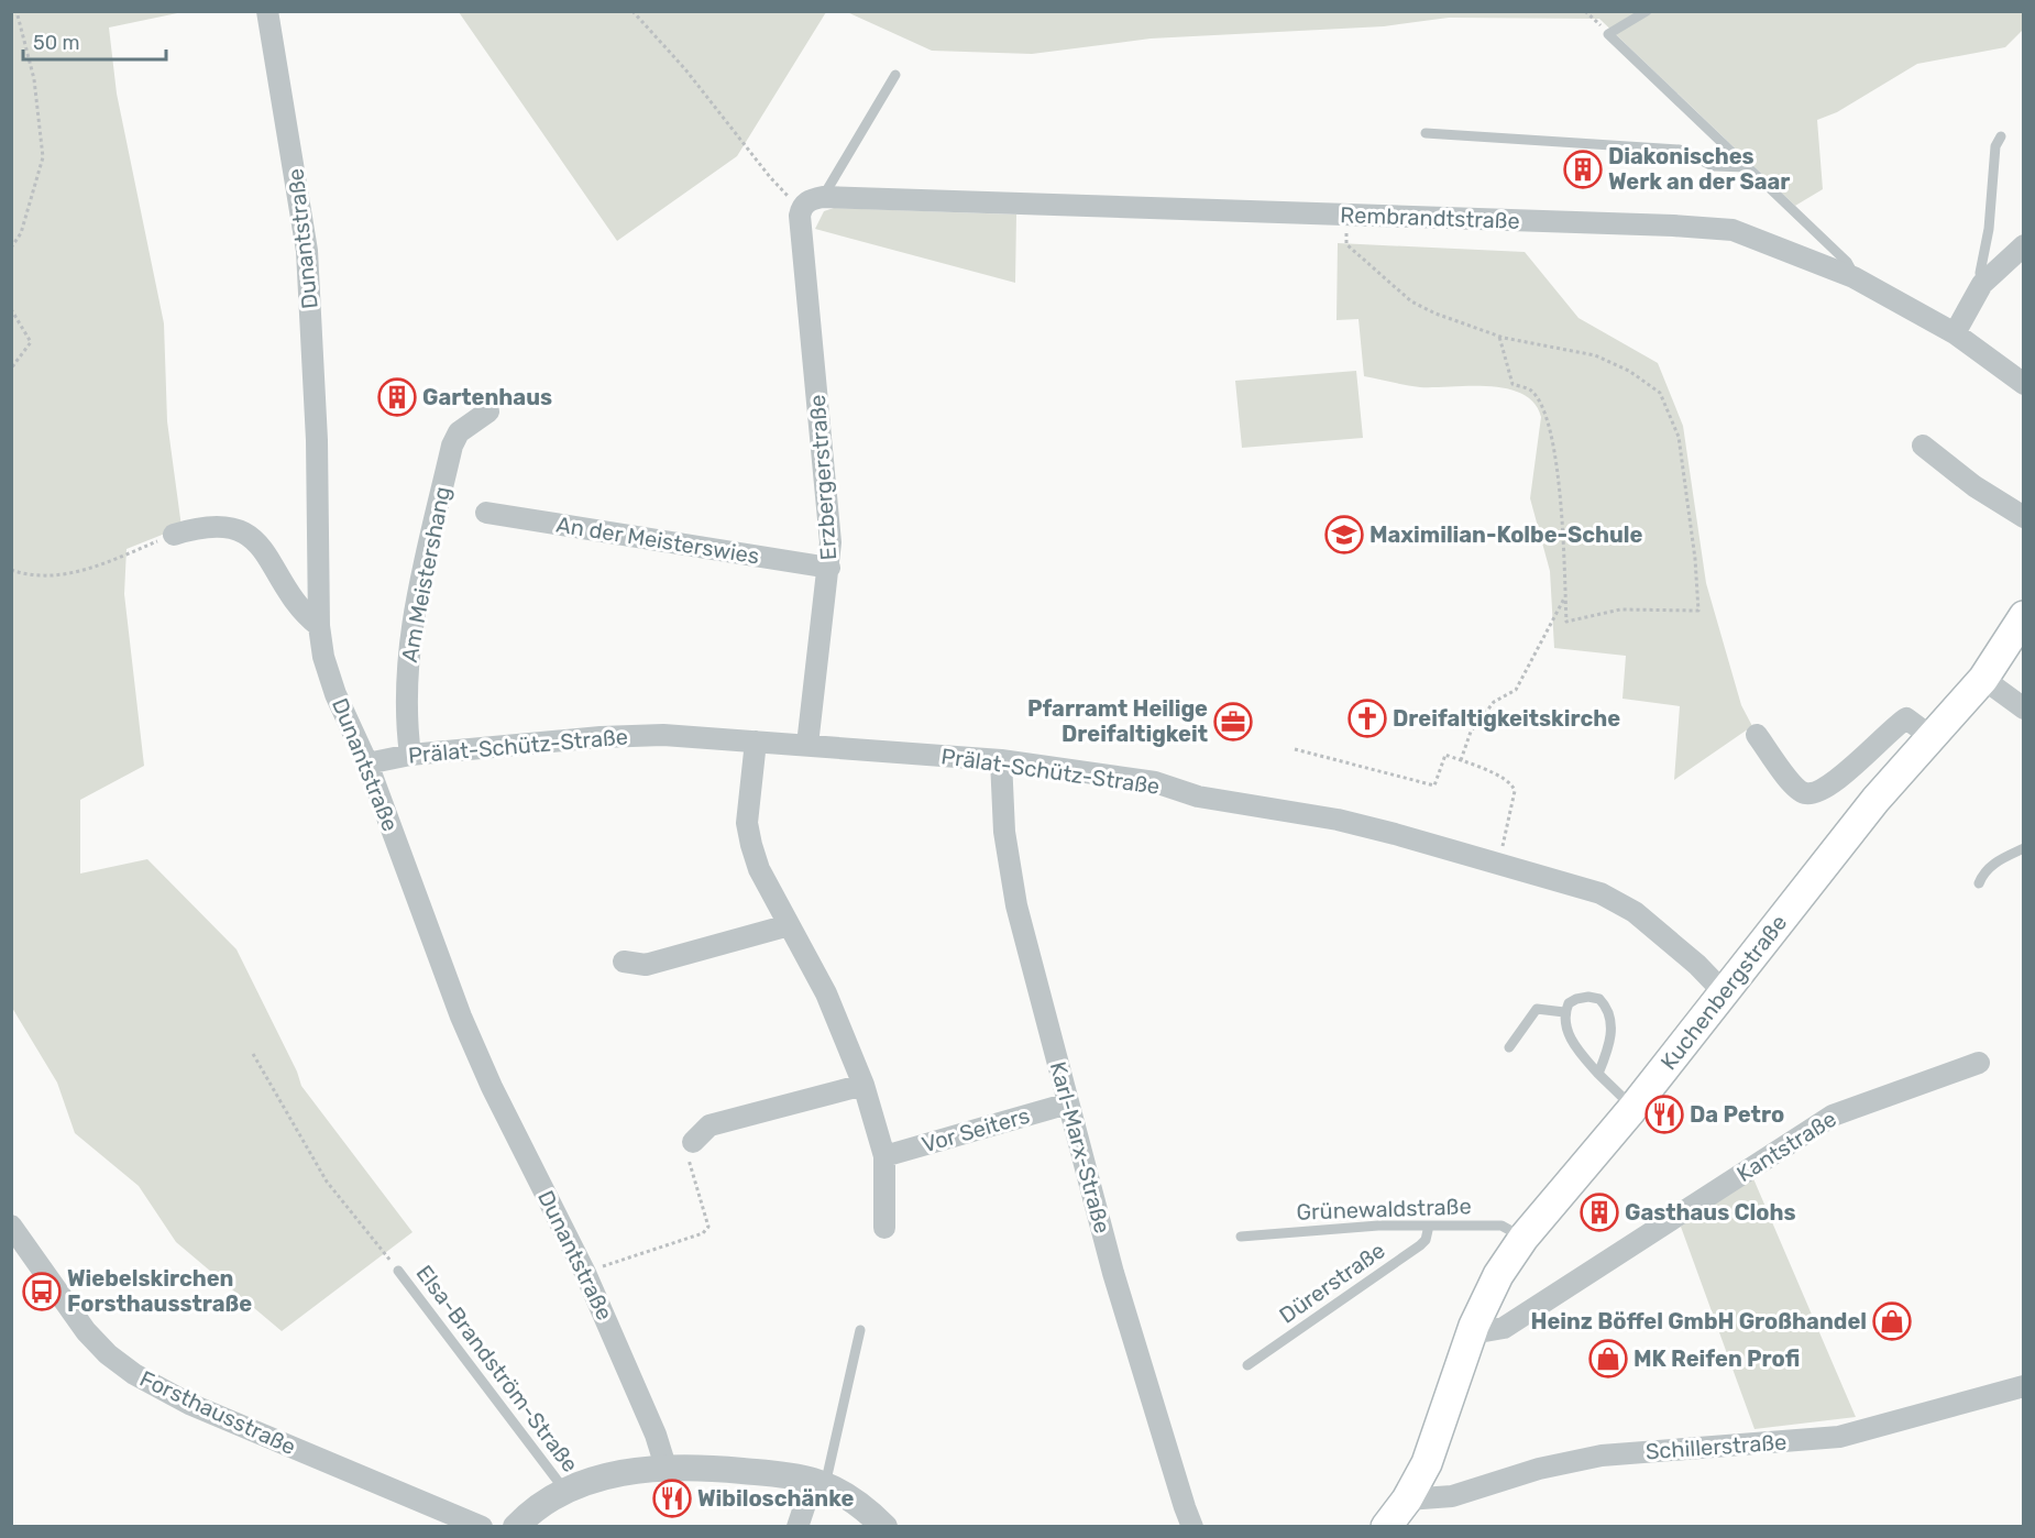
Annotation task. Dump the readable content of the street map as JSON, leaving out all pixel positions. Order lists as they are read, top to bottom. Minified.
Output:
{"streets":{"main road":["Kuchenbergstraße"],"street":["Rembrandtstraße","Dunantstraße","Erzbergerstraße","An der Meisterswies","Am Meistershang","Prälat-Schütz-Straße","Vor Seiters","Kantstraße","Karl-Marx-Straße","Forsthausstraße","Schillerstraße"],"lane":["Grünewaldstraße","Dürerstraße","Elsa-Brandström-Straße"]},"crossings":[["Dunantstraße","Prälat-Schütz-Straße"],["Erzbergerstraße","An der Meisterswies"],["Erzbergerstraße","Prälat-Schütz-Straße"],["Am Meistershang","Prälat-Schütz-Straße"],["Prälat-Schütz-Straße","Kuchenbergstraße"],["Prälat-Schütz-Straße","Karl-Marx-Straße"],["Kuchenbergstraße","Kantstraße"],["Kuchenbergstraße","Grünewaldstraße"],["Kuchenbergstraße","Schillerstraße"],["Vor Seiters","Karl-Marx-Straße"],["Grünewaldstraße","Dürerstraße"]],"places":{"building":["Diakonisches Werk an der Saar","Gartenhaus","Gasthaus Clohs"],"school or university":["Maximilian-Kolbe-Schule"],"church":["Dreifaltigkeitskirche"],"office":["Pfarramt Heilige Dreifaltigkeit"],"restaurant":["Da Petro","Wibiloschänke"],"bus stop":["Wiebelskirchen Forsthausstraße"],"shop":["Heinz Böffel GmbH Großhandel","MK Reifen Profi"]},"scale_bar":"50 m"}
